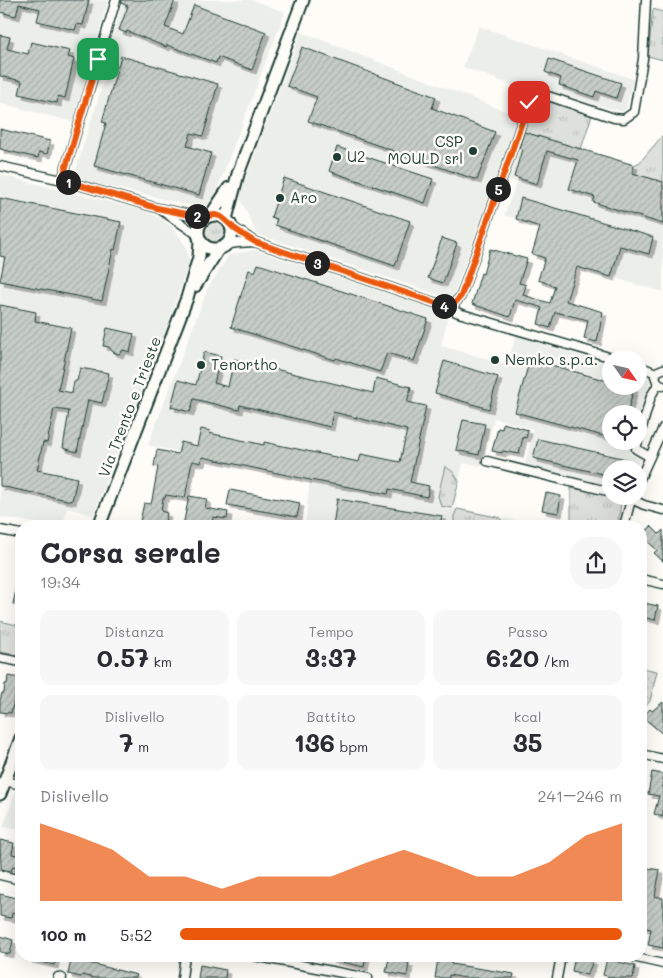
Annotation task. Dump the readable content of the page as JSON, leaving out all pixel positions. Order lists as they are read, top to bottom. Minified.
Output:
{"streets":{"street":["Via Trento e Trieste"]},"places":["CSP MOULD srl","U2","Aro","Nemko s.p.a.","Tenortho"],"north":"bottom right","page":{"pins":["1","5","2","3","4"],"heading":["Corsa serale","19:34"],"stats":[["Distanza","0.57 km"],["Tempo","3:37"],["Passo","6:20 /km"],["Dislivello","7 m"],["Battito","136 bpm"],["kcal","35"]],"chart":["Dislivello","241–246 m"],"list":[{"name":"100 m","note":"5:52"}]}}
